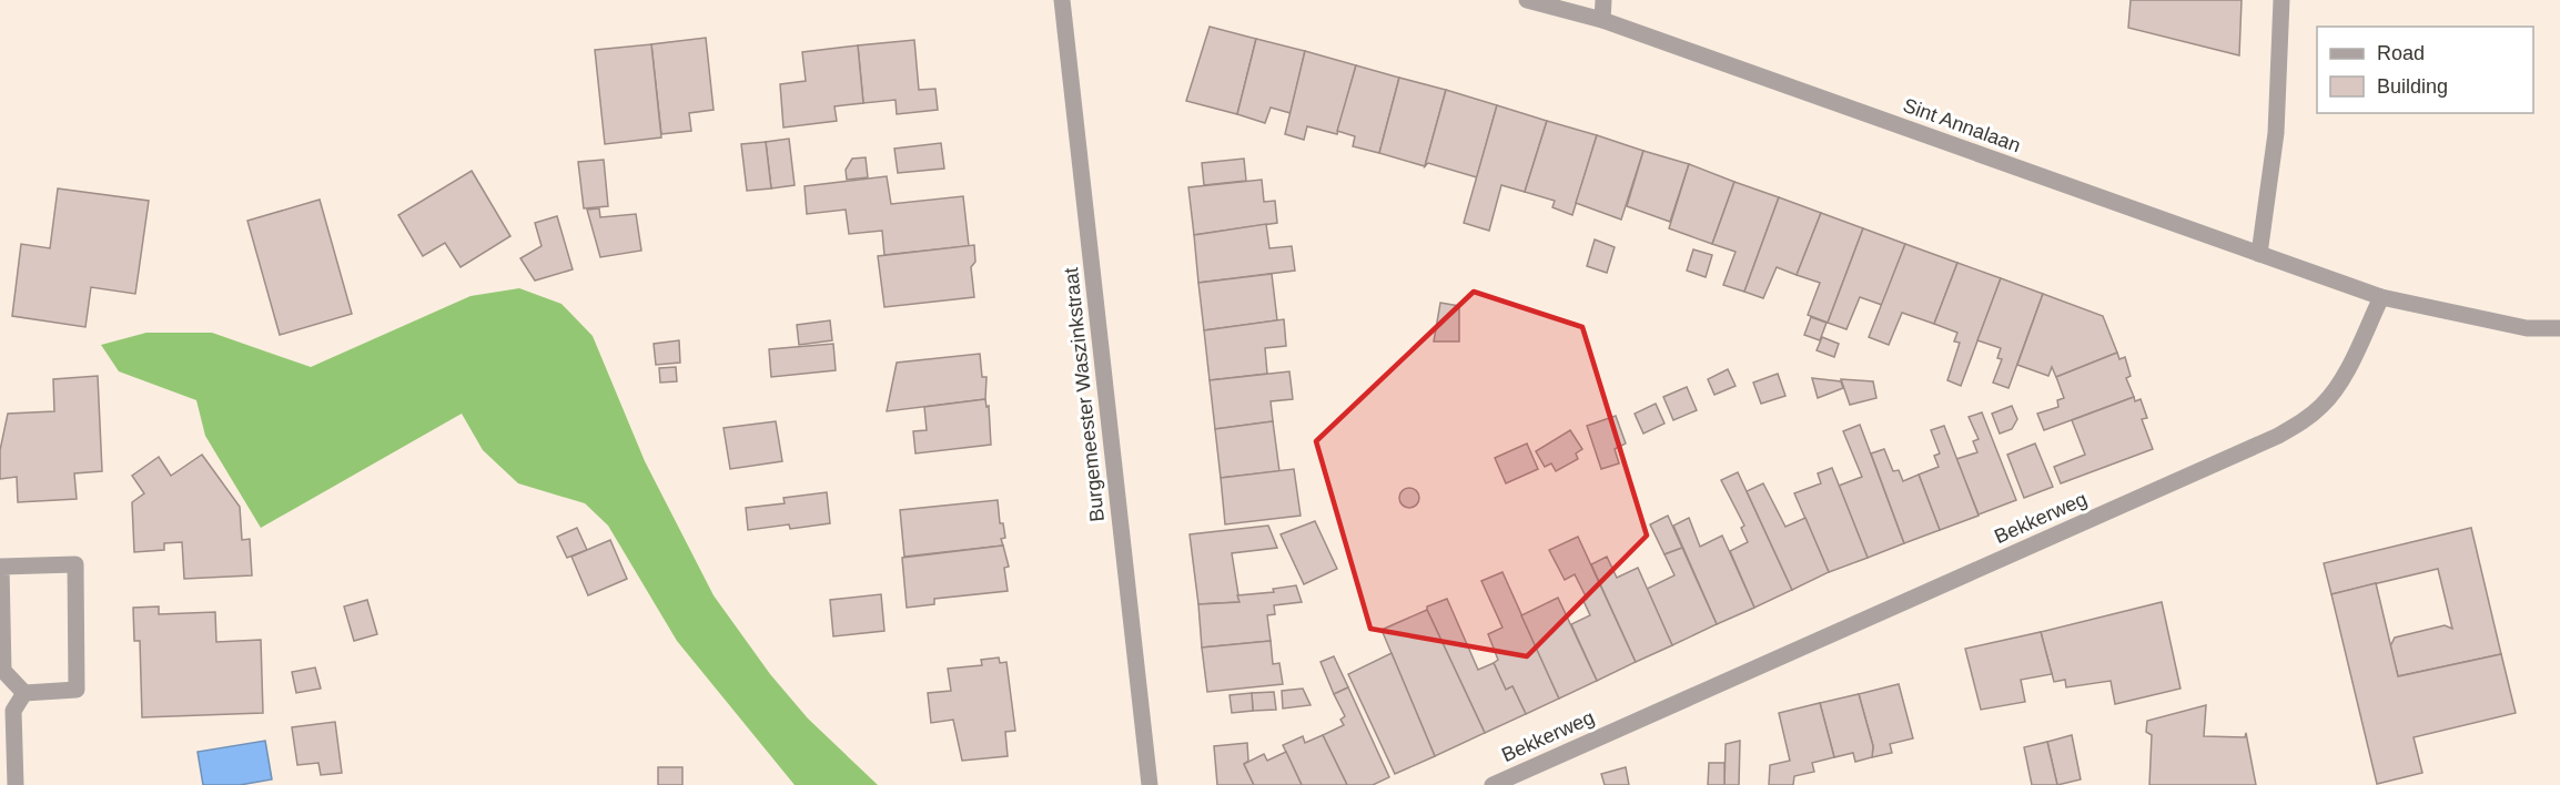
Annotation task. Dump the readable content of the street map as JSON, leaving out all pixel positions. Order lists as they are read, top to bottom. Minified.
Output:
{"streets":{"street":["Sint Annalaan","Burgemeester Waszinkstraat","Bekkerweg"]},"crossings":[["Sint Annalaan","Bekkerweg"]],"legend":["Road","Building"]}
